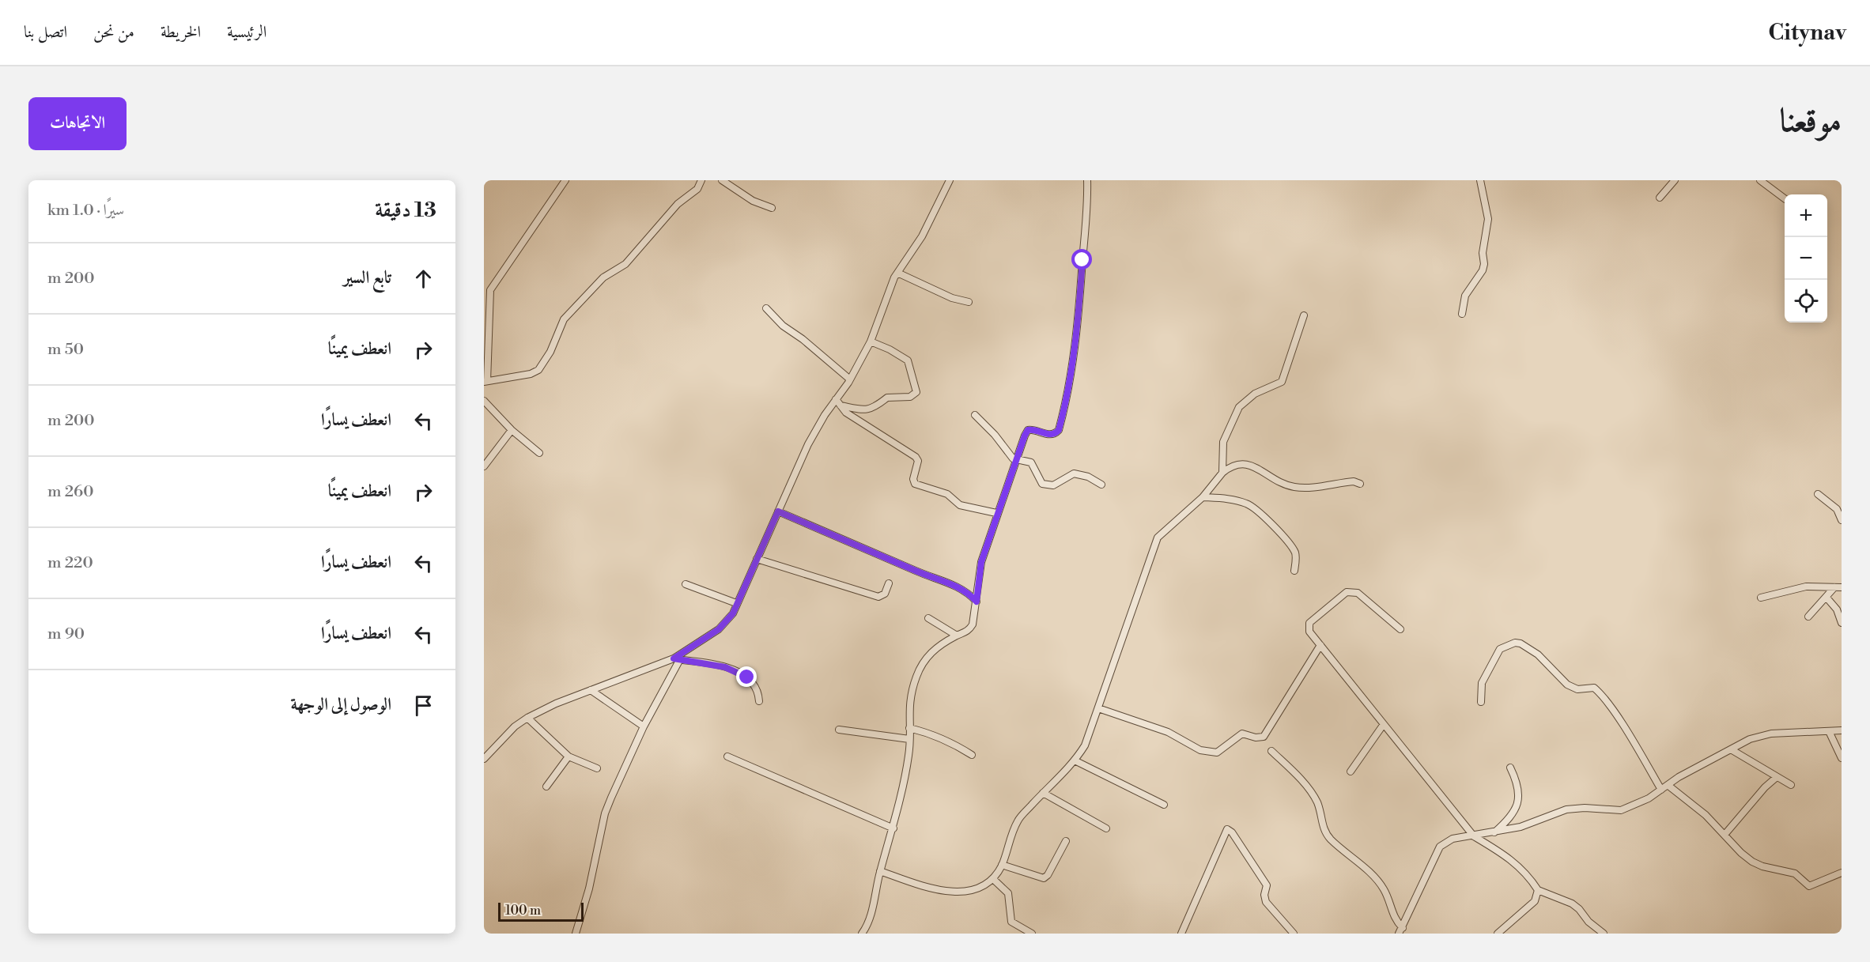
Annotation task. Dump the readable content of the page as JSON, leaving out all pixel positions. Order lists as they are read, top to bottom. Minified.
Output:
{"scale_bar":"100 m","page":{"header":"Citynav","nav":["الرئيسية","الخريطة","من نحن","اتصل بنا"],"title":"موقعنا","buttons":"الاتجاهات","heading":["13 دقيقة","سيرًا · 1.0 km"],"map_buttons":["+","−"],"list":[["تابع السير","200 m"],["انعطف يمينًا","50 m"],["انعطف يسارًا","200 m"],["انعطف يمينًا","260 m"],["انعطف يسارًا","220 m"],["انعطف يسارًا","90 m"],"الوصول إلى الوجهة"],"scale":"100 m"}}
